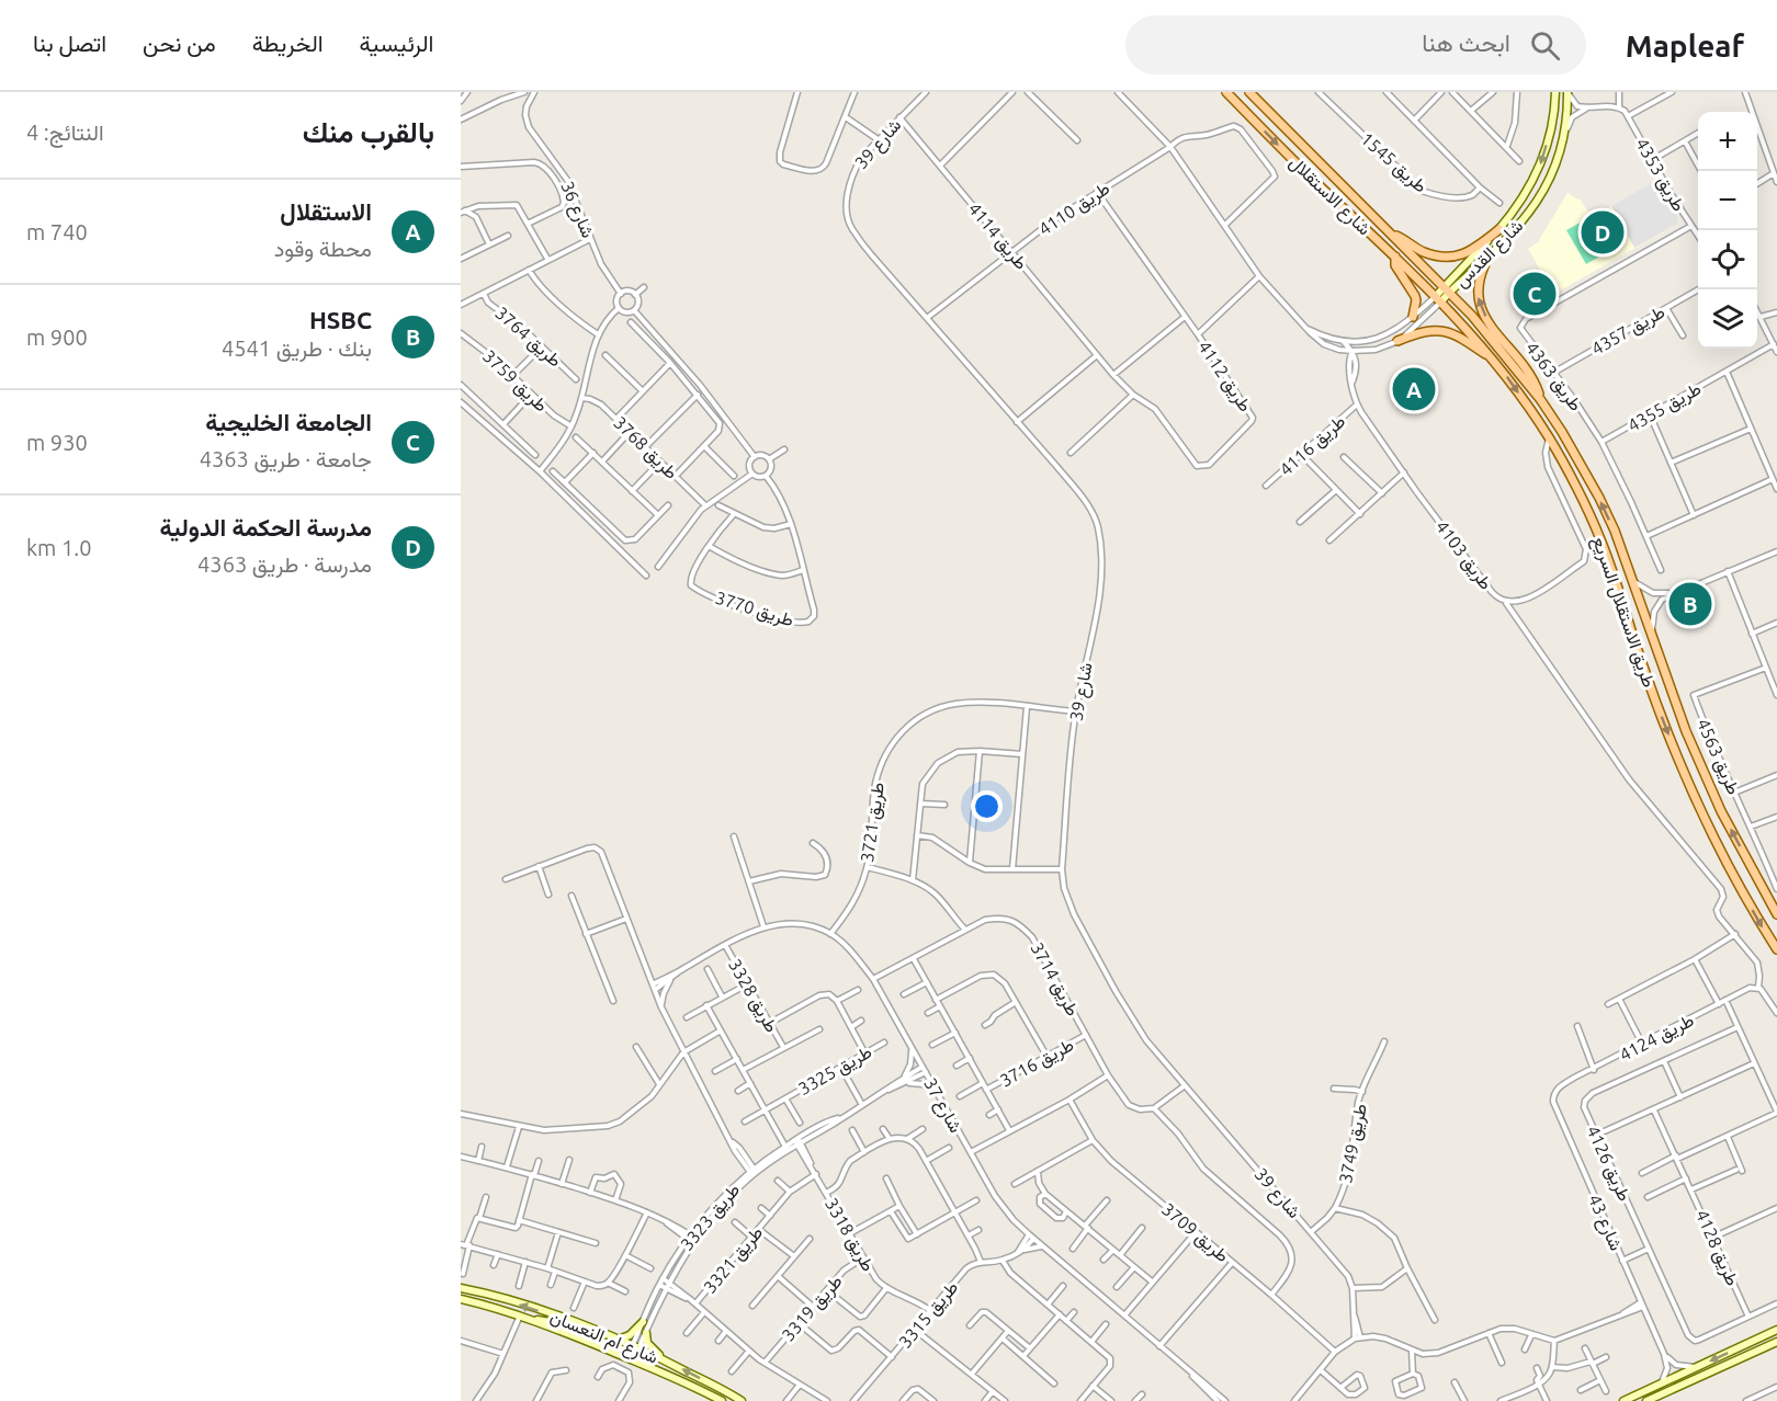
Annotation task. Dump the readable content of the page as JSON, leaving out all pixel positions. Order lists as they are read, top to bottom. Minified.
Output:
{"streets":{"main road":["شارع الاستقلال","شارع القدس","طريق الاستقلال السريع","شارع ام النعسان"],"street":["شارع 39","طريق 1545","طريق 4353","طريق 4110","شارع 36","طريق 4114","طريق 4357","طريق 3764","طريق 4112","طريق 4363","طريق 3759","طريق 4355","طريق 4116","طريق 3768","طريق 4103","طريق 3770","طريق 4563","طريق 3721","طريق 3714","طريق 3328","طريق 4124","طريق 3716","طريق 3325","شارع 37","طريق 3749","طريق 4126","طريق 3323","شارع 43","طريق 3709","طريق 3318","طريق 4128","طريق 3321","طريق 3319","طريق 3315"]},"crossings":[["شارع 39","طريق 4110"],["شارع 39","طريق 4114"],["شارع 39","طريق 3721"],["شارع 39","طريق 3749"],["طريق 4353","طريق 4363"],["شارع الاستقلال","شارع القدس"],["شارع الاستقلال","طريق الاستقلال السريع"],["طريق 4110","طريق 4114"],["طريق 4110","طريق 4112"],["طريق 4114","طريق 4112"],["شارع القدس","طريق الاستقلال السريع"],["طريق 4357","طريق 4363"],["طريق 4363","طريق 4355"],["طريق 4116","طريق 4103"],["طريق 4103","طريق الاستقلال السريع"],["طريق 3721","شارع 37"],["طريق 3714","طريق 3716"],["طريق 3714","شارع 37"],["طريق 3328","شارع 37"],["طريق 4124","شارع 43"],["شارع 37","طريق 3323"],["طريق 4126","طريق 4128"],["طريق 3323","طريق 3318"],["طريق 3323","شارع ام النعسان"],["طريق 3318","طريق 3321"],["طريق 3318","طريق 3319"],["طريق 3318","طريق 3315"]],"page":{"header":"Mapleaf","search":"ابحث هنا","nav":["الرئيسية","الخريطة","من نحن","اتصل بنا"],"heading":["بالقرب منك","النتائج: 4"],"map_buttons":["+","−"],"list":[{"mark":"A","name":"الاستقلال","note":"محطة وقود","value":"740 m"},{"mark":"B","name":"HSBC","note":"بنك · طريق 4541","value":"900 m"},{"mark":"C","name":"الجامعة الخليجية","note":"جامعة · طريق 4363","value":"930 m"},{"mark":"D","name":"مدرسة الحكمة الدولية","note":"مدرسة · طريق 4363","value":"1.0 km"}],"pins":["D","C","A","B"]}}
